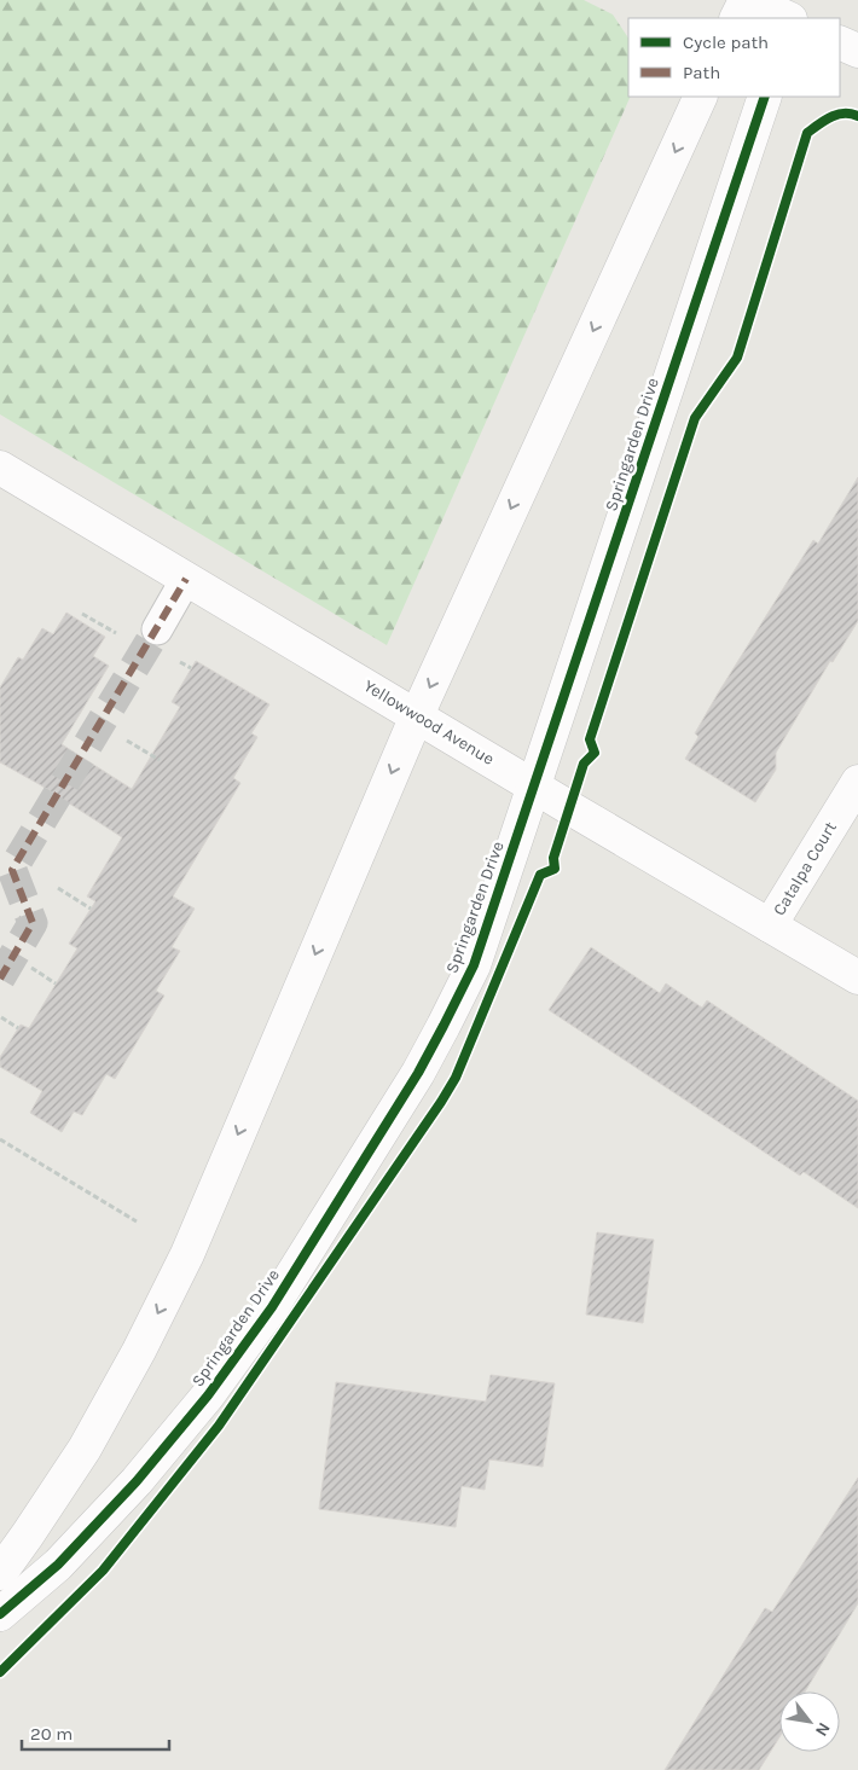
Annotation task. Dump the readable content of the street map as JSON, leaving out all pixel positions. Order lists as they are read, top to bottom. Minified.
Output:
{"streets":{"street":["Springarden Drive","Yellowwood Avenue","Catalpa Court"]},"crossings":[["Springarden Drive","Yellowwood Avenue"],["Yellowwood Avenue","Catalpa Court"]],"legend":["Cycle path","Path"],"scale_bar":"20 m","north":"bottom right"}
